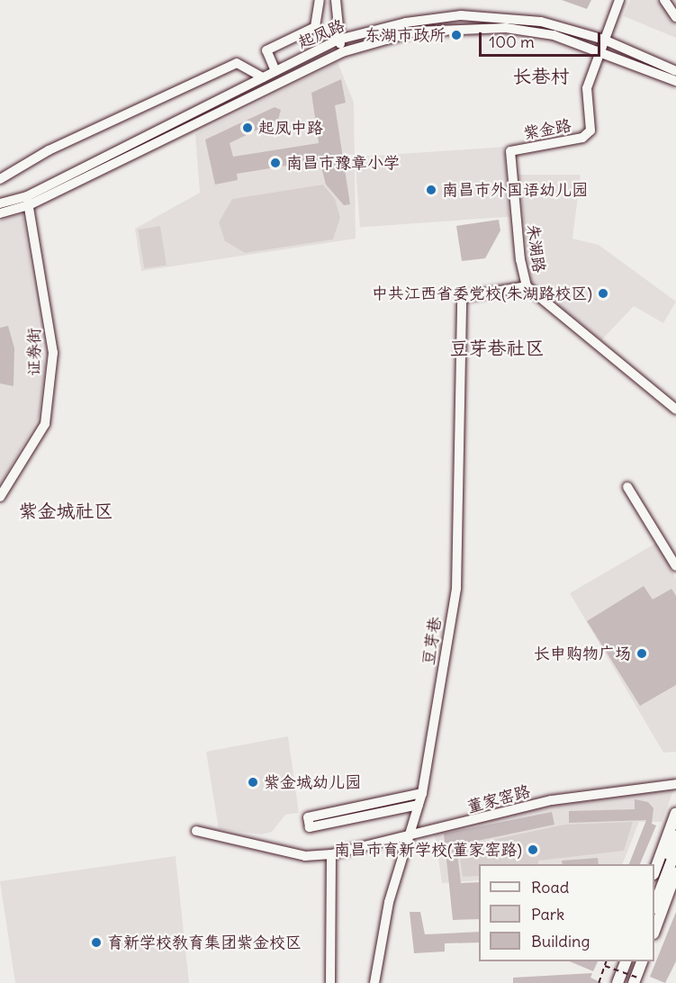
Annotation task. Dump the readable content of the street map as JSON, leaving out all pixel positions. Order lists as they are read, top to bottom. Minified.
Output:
{"streets":{"street":["起凤路","紫金路","朱湖路","证券街","豆芽巷","董家窑路"]},"crossings":[["起凤路","紫金路"],["起凤路","证券街"],["紫金路","朱湖路"],["朱湖路","豆芽巷"],["豆芽巷","董家窑路"]],"districts":["长巷村","豆芽巷社区","紫金城社区"],"places":["东湖市政所","起凤中路","南昌市豫章小学","南昌市外国语幼儿园","中共江西省委党校(朱湖路校区)","长申购物广场","紫金城幼儿园","南昌市育新学校(董家窑路)","育新学校教育集团紫金校区"],"legend":["Road","Park","Building"],"scale_bar":"100 m"}
